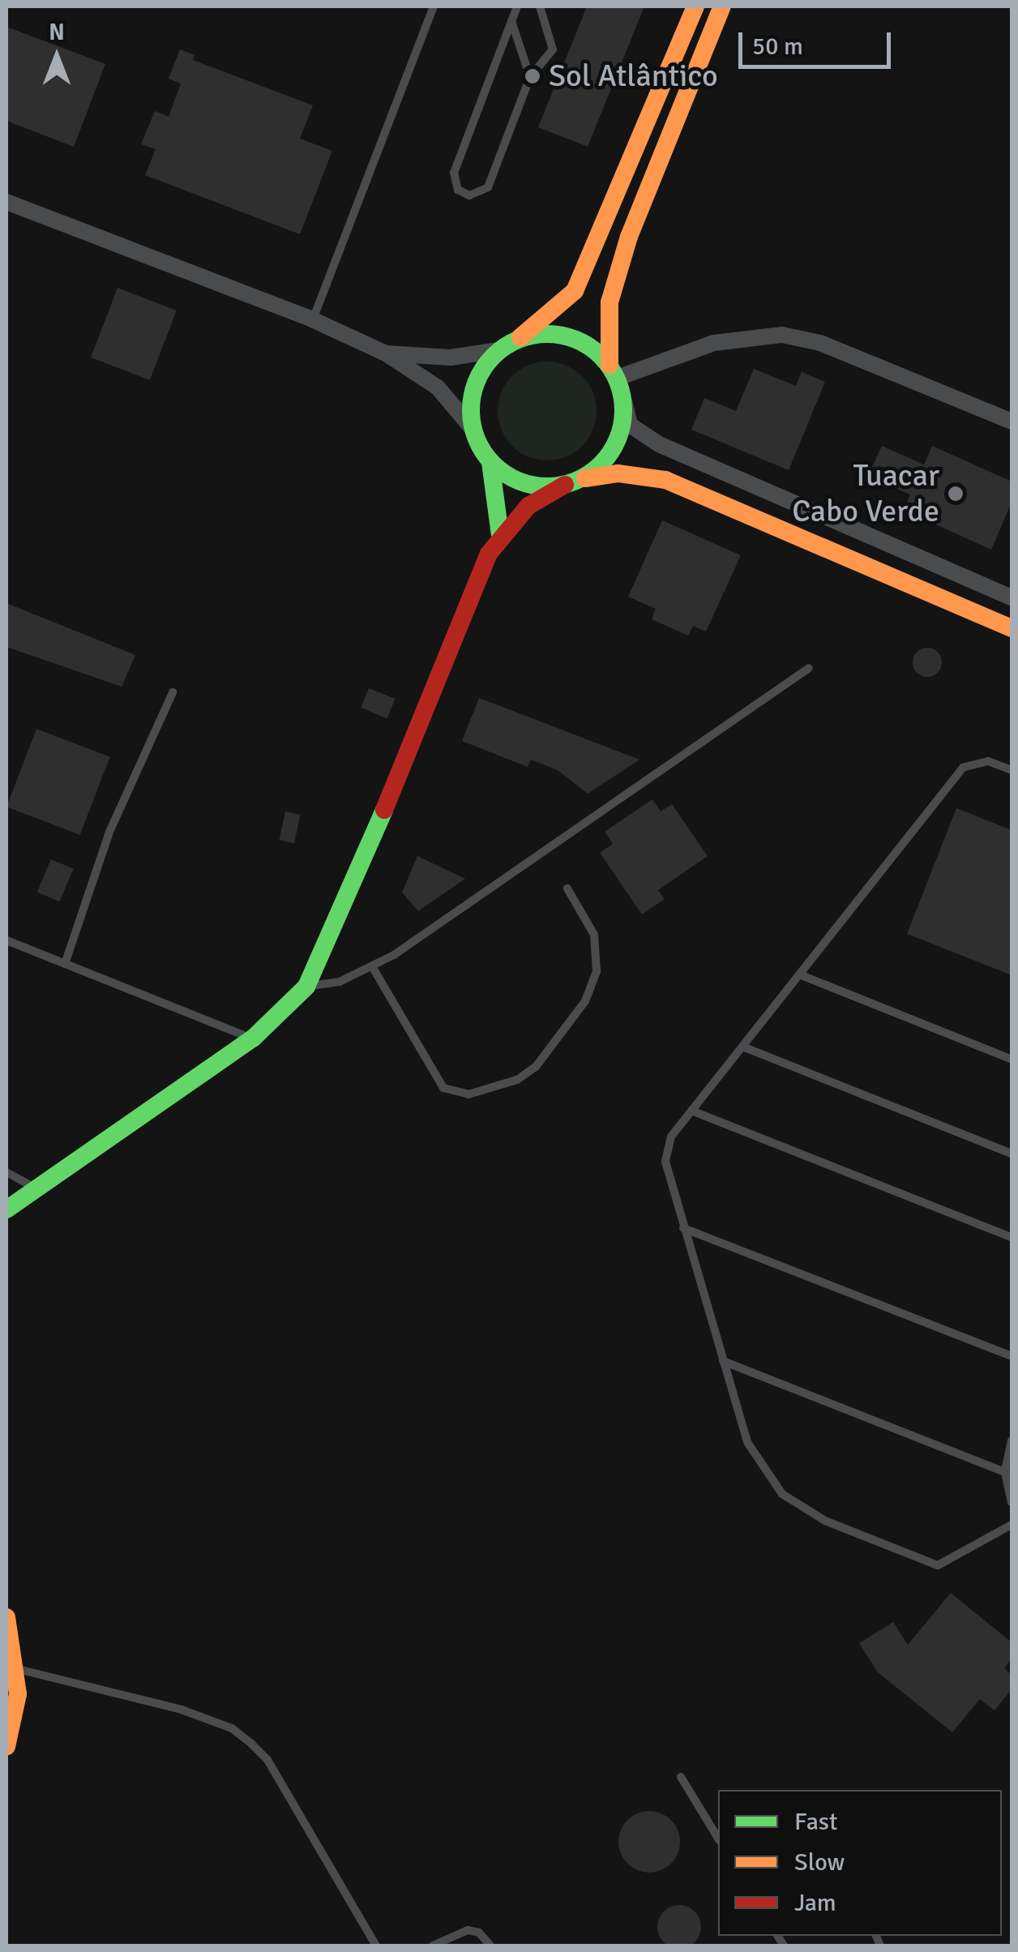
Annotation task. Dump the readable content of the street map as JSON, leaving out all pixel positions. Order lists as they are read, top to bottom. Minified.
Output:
{"places":["Sol Atlântico","Tuacar Cabo Verde"],"legend":["Fast","Slow","Jam"],"scale_bar":"50 m","north":"top"}
